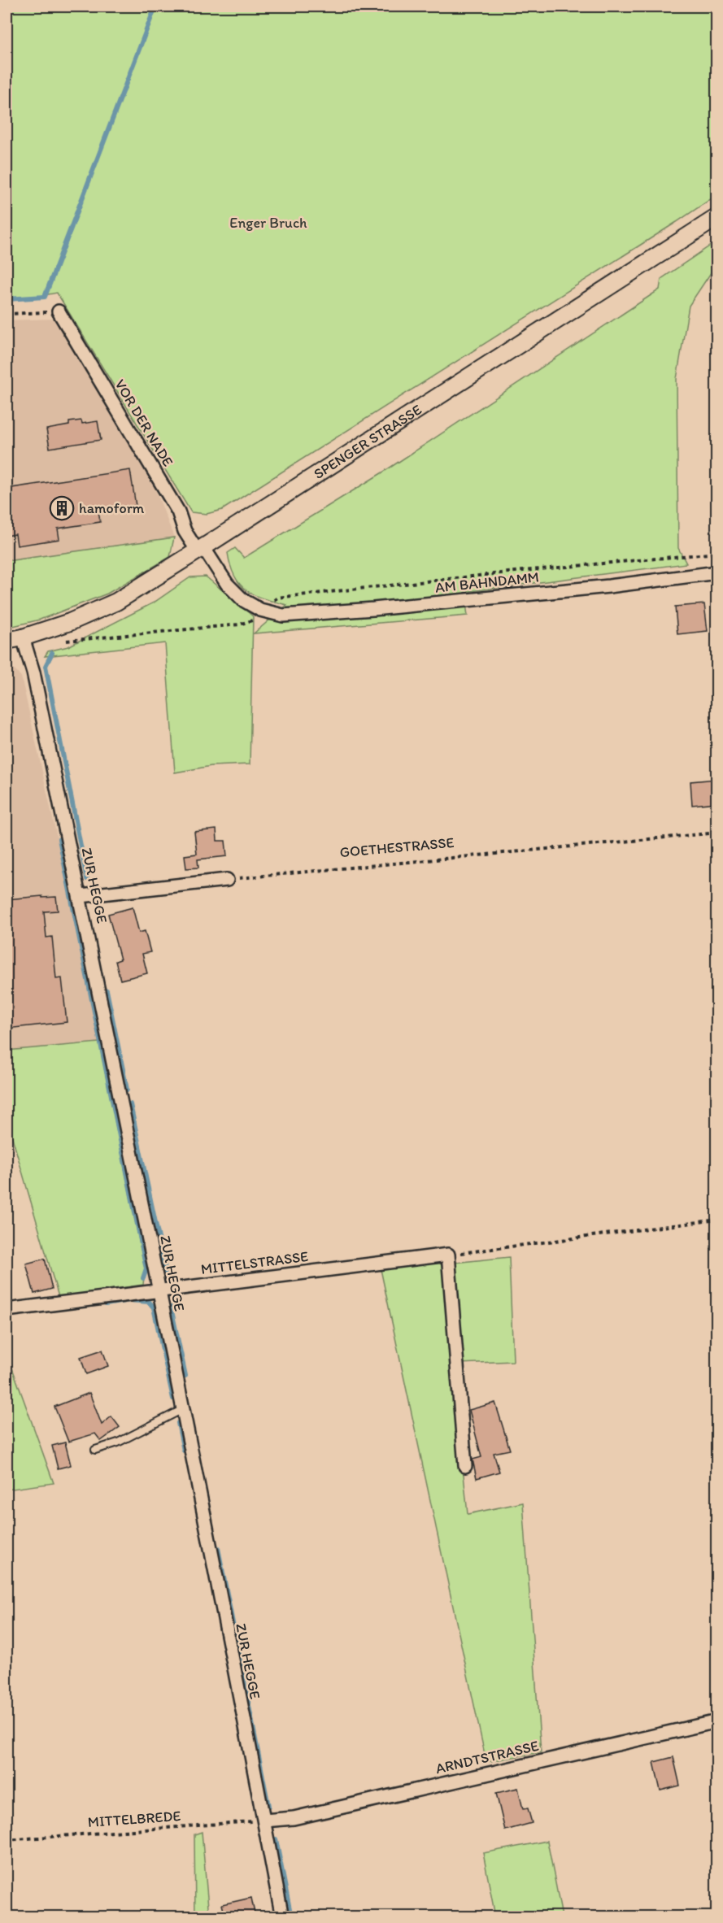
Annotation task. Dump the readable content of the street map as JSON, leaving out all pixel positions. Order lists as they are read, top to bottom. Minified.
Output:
{"streets":{"street":["VOR DER NADE","SPENGER STRASSE","AM BAHNDAMM","ZUR HEGGE","MITTELSTRASSE","ARNDTSTRASSE"],"path":["GOETHESTRASSE","MITTELBREDE"]},"crossings":[["VOR DER NADE","SPENGER STRASSE"],["VOR DER NADE","AM BAHNDAMM"],["SPENGER STRASSE","AM BAHNDAMM"],["SPENGER STRASSE","ZUR HEGGE"],["ZUR HEGGE","MITTELSTRASSE"],["ZUR HEGGE","ARNDTSTRASSE"],["ZUR HEGGE","MITTELBREDE"],["ARNDTSTRASSE","MITTELBREDE"]],"parks":["Enger Bruch"],"places":{"building":["hamoform"]}}
